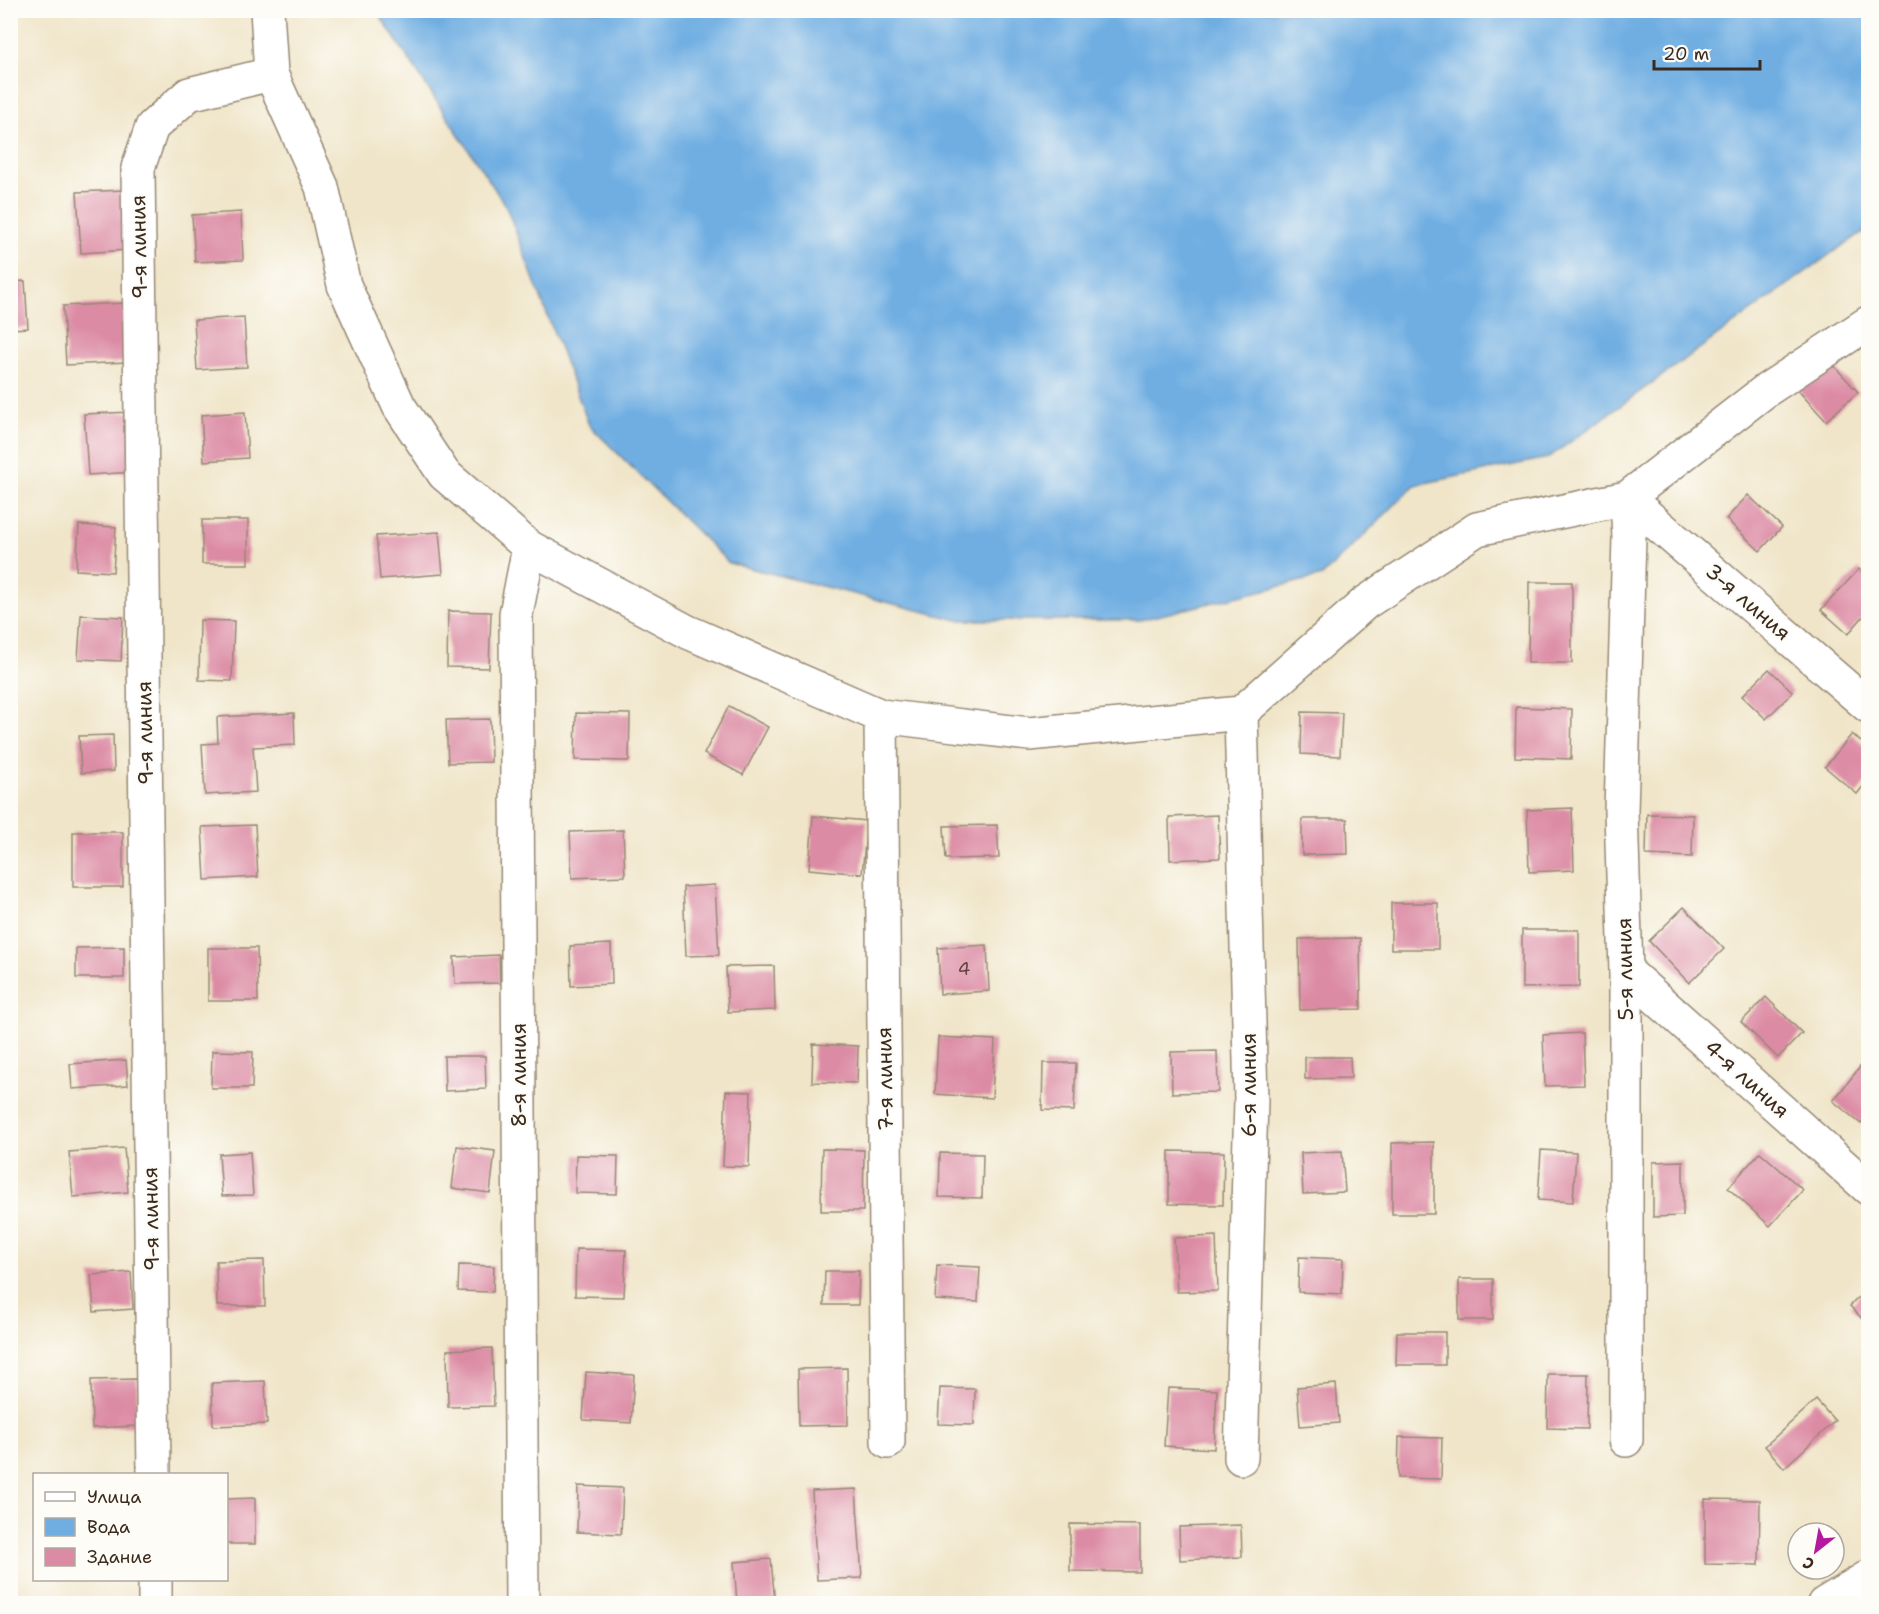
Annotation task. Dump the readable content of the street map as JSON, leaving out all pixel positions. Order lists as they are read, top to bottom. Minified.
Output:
{"streets":{"street":["9-я линия","3-я линия","5-я линия","8-я линия","7-я линия","4-я линия","6-я линия"]},"crossings":[["3-я линия","5-я линия"],["5-я линия","4-я линия"]],"house_numbers":["4"],"legend":["Улица","Вода","Здание"],"scale_bar":"20 m","north":"bottom left"}
